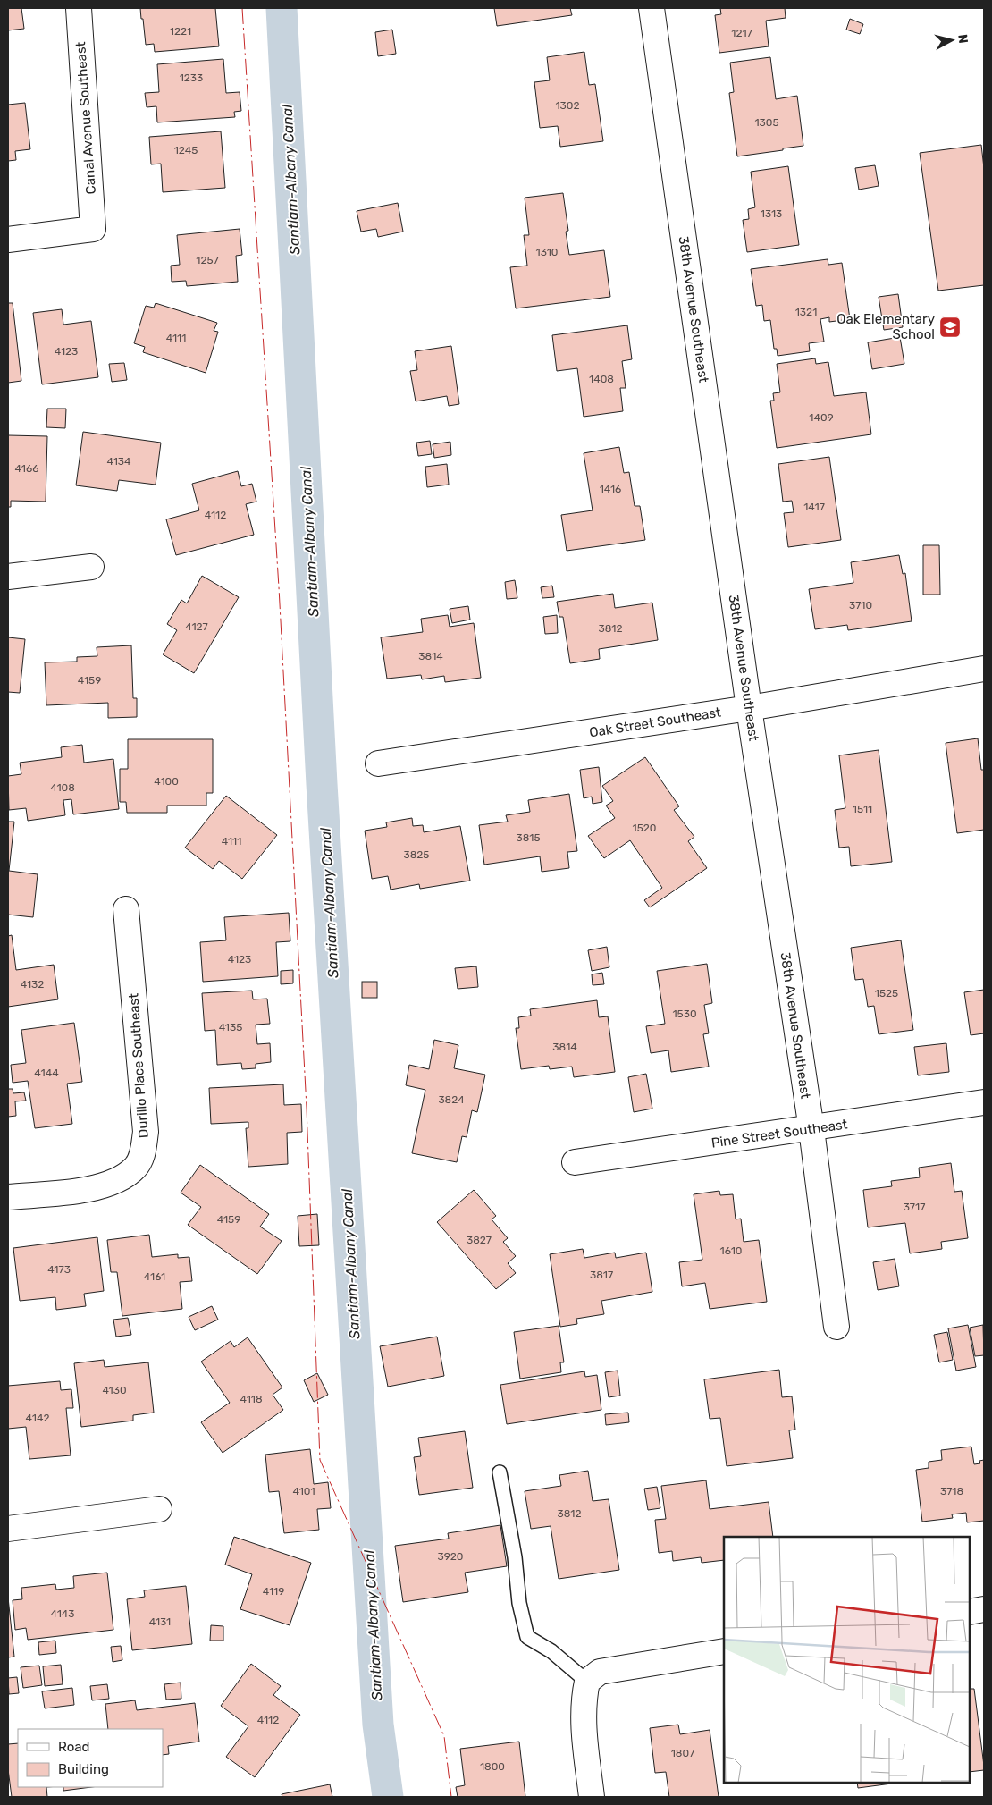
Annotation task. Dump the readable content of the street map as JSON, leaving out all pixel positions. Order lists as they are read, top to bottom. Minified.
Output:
{"streets":{"street":["Canal Avenue Southeast","38th Avenue Southeast","Oak Street Southeast","Durillo Place Southeast","Pine Street Southeast"]},"crossings":[["38th Avenue Southeast","Oak Street Southeast"],["38th Avenue Southeast","Pine Street Southeast"]],"water":["Santiam-Albany Canal"],"places":{"school or university":["Oak Elementary School"]},"house_numbers":["1221","1217","1233","1302","1305","1245","1313","1310","1257","1321","4111","4123","1408","1409","4134","4166","1416","1417","4112","3710","4127","3812","3814","4159","4100","4108","1511","1520","3815","4111","3825","4123","4132","1525","1530","4135","3814","4144","3824","3717","4159","3827","1610","4173","3817","4161","4130","4118","4142","4101","3718","3812","3920","4119","4143","4131","4112","1807","1800"],"legend":["Road","Building"],"north":"right"}
